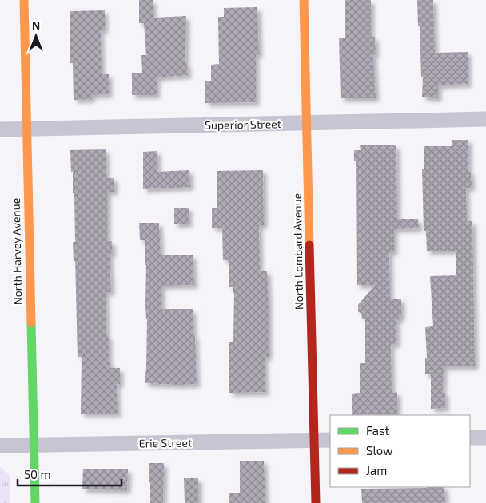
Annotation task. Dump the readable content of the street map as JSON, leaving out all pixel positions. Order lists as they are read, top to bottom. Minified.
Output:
{"streets":{"street":["Superior Street","North Harvey Avenue","North Lombard Avenue","Erie Street"]},"crossings":[["Superior Street","North Harvey Avenue"],["Superior Street","North Lombard Avenue"],["North Harvey Avenue","Erie Street"],["North Lombard Avenue","Erie Street"]],"legend":["Fast","Slow","Jam"],"scale_bar":"50 m","north":"top"}
